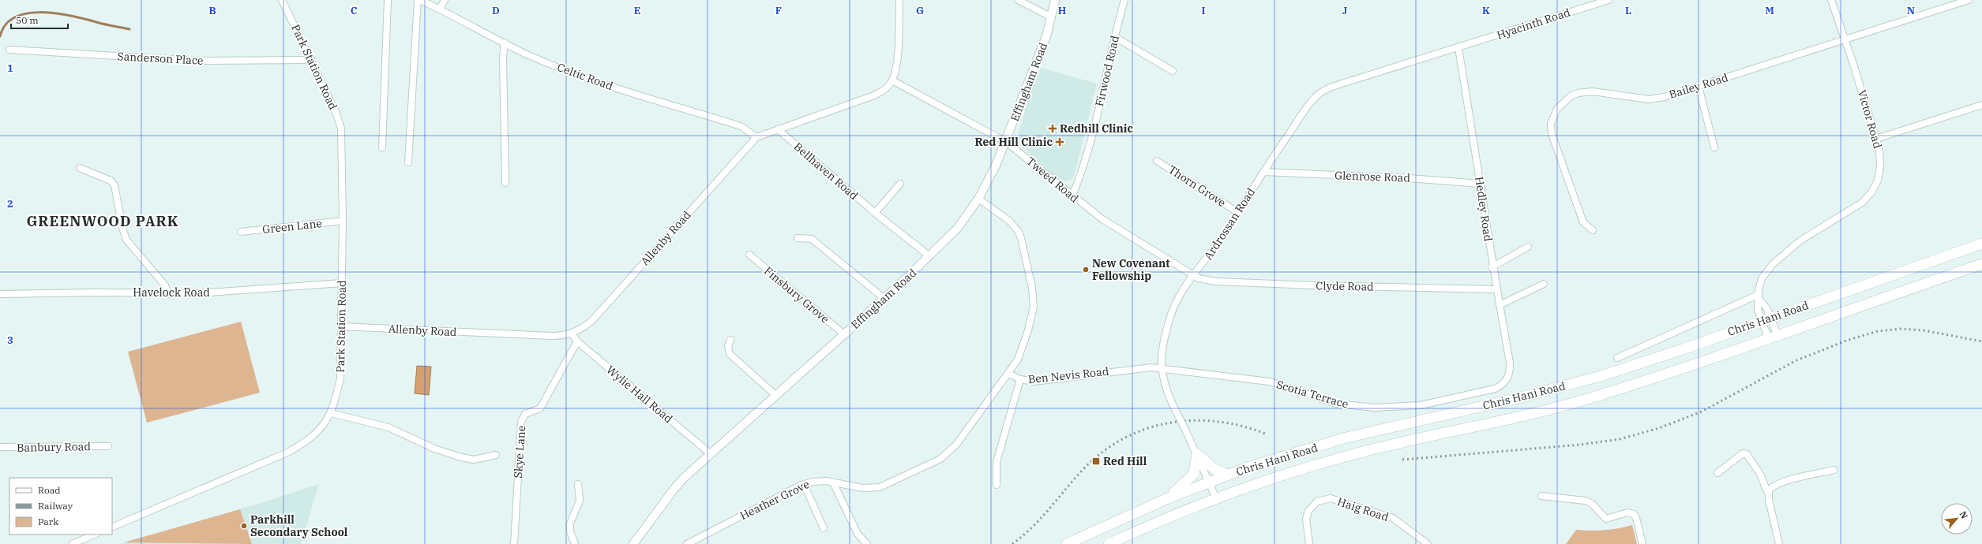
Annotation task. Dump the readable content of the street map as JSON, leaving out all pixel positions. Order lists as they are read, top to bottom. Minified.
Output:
{"streets":{"main road":["Chris Hani Road"],"street":["Hyacinth Road","Sanderson Place","Park Station Road","Firwood Road","Celtic Road","Effingham Road","Bailey Road","Victor Road","Bellhaven Road","Glenrose Road","Tweed Road","Thorn Grove","Hedley Road","Ardrossan Road","Green Lane","Allenby Road","Clyde Road","Havelock Road","Finsbury Grove","Ben Nevis Road","Wylie Hall Road","Scotia Terrace","Banbury Road","Skye Lane","Heather Grove","Haig Road"]},"crossings":[["Hyacinth Road","Hedley Road"],["Hyacinth Road","Ardrossan Road"],["Sanderson Place","Park Station Road"],["Park Station Road","Green Lane"],["Park Station Road","Allenby Road"],["Park Station Road","Havelock Road"],["Firwood Road","Tweed Road"],["Celtic Road","Allenby Road"],["Effingham Road","Tweed Road"],["Effingham Road","Finsbury Grove"],["Effingham Road","Ben Nevis Road"],["Effingham Road","Wylie Hall Road"],["Bailey Road","Victor Road"],["Victor Road","Chris Hani Road"],["Bellhaven Road","Allenby Road"],["Glenrose Road","Hedley Road"],["Glenrose Road","Ardrossan Road"],["Tweed Road","Ardrossan Road"],["Tweed Road","Allenby Road"],["Tweed Road","Clyde Road"],["Thorn Grove","Ardrossan Road"],["Hedley Road","Ardrossan Road"],["Hedley Road","Clyde Road"],["Hedley Road","Scotia Terrace"],["Ardrossan Road","Clyde Road"],["Ardrossan Road","Chris Hani Road"],["Ardrossan Road","Ben Nevis Road"],["Ardrossan Road","Scotia Terrace"],["Allenby Road","Wylie Hall Road"],["Ben Nevis Road","Scotia Terrace"],["Ben Nevis Road","Heather Grove"],["Wylie Hall Road","Skye Lane"]],"districts":["GREENWOOD PARK"],"places":{"health":["Redhill Clinic","Red Hill Clinic"],"other":["New Covenant Fellowship","Parkhill Secondary School"],"transit":["Red Hill"]},"legend":["Road","Railway","Park"],"scale_bar":"50 m","north":"top right","grid":{"columns":["B","C","D","E","F","G","H","I","J","K","L","M","N"],"rows":["1","2","3"]}}
